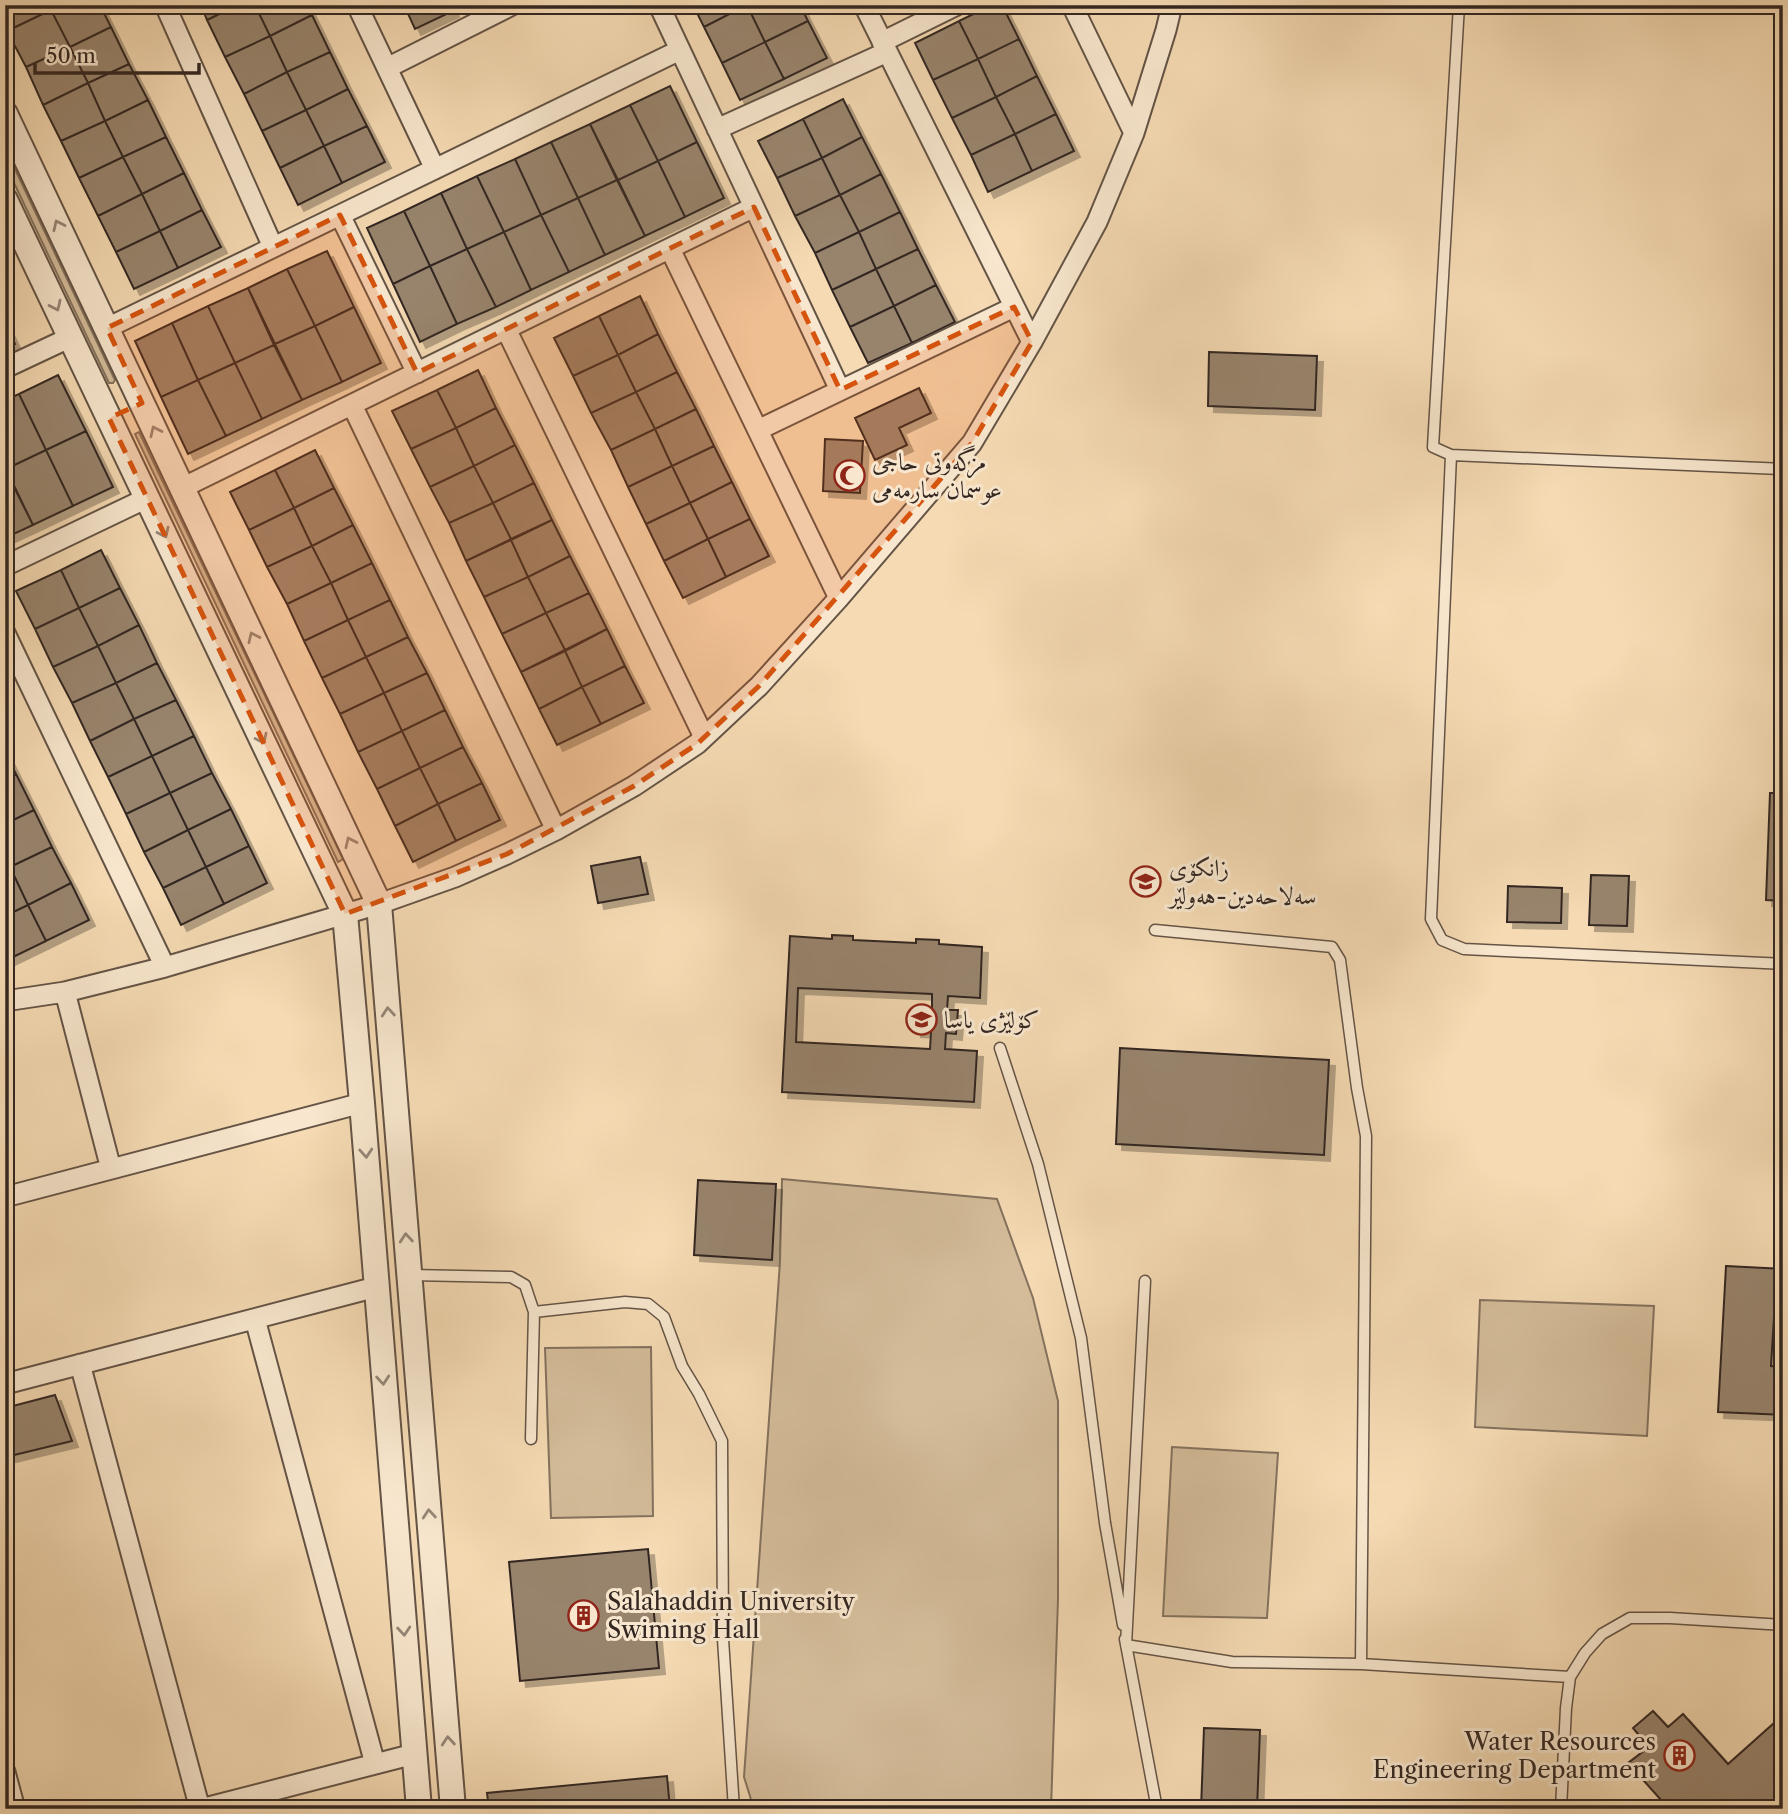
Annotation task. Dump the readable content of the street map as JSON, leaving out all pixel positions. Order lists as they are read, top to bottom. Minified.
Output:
{"places":{"mosque":["مزگەوتی حاجی عوسمان سارمەمی"],"school or university":["زانکۆی سەلاحەدین-هەولێر","کۆلێژی یاسا"],"building":["Salahaddin University Swiming Hall","Water Resources Engineering Department"]},"scale_bar":"50 m"}
